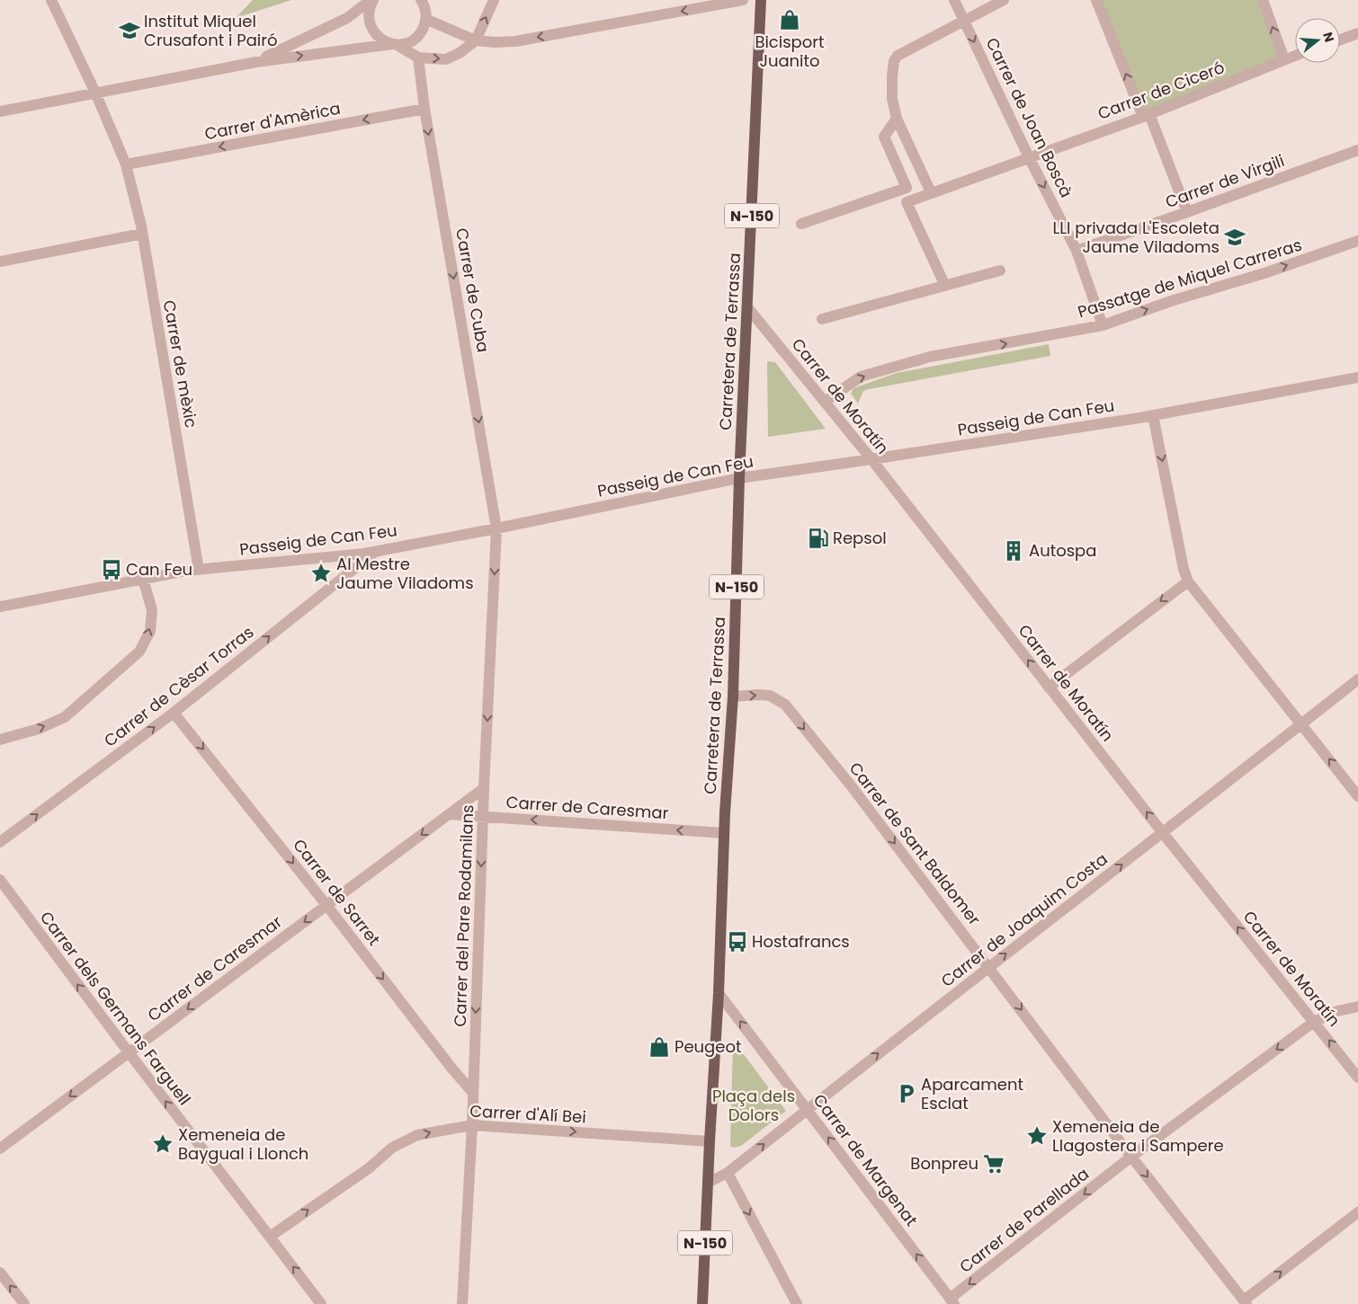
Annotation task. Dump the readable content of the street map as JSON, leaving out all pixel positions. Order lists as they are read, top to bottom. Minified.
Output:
{"streets":{"main road":["N-150","Carretera de Terrassa"],"street":["Carrer de Ciceró","Carrer de Joan Boscà","Carrer d'Amèrica","Carrer de Virgili","Passatge de Miquel Carreras","Carrer de Cuba","Carrer de mèxic","Carrer de Moratín","Passeig de Can Feu","Carrer de Cèsar Torras","Carrer de Caresmar","Carrer de Sant Baldomer","Carrer de Sarret","Carrer del Pare Rodamilans","Carrer de Joaquim Costa","Carrer dels Germans Farguell","Carrer d'Alí Bei","Carrer de Margenat","Carrer de Parellada"]},"crossings":[["Carrer de Ciceró","Carrer de Joan Boscà"],["Carrer de Joan Boscà","Carrer de Virgili"],["Carrer de Joan Boscà","Passatge de Miquel Carreras"],["Carrer d'Amèrica","Carrer de Cuba"],["Carrer d'Amèrica","Carrer de mèxic"],["Passatge de Miquel Carreras","Carrer de Moratín"],["Carrer de Cuba","Passeig de Can Feu"],["Carrer de Cuba","Carrer del Pare Rodamilans"],["Carretera de Terrassa","Carrer de Moratín"],["Carretera de Terrassa","Passeig de Can Feu"],["Carretera de Terrassa","Carrer de Caresmar"],["Carretera de Terrassa","Carrer de Sant Baldomer"],["Carretera de Terrassa","Carrer de Joaquim Costa"],["Carretera de Terrassa","Carrer d'Alí Bei"],["Carretera de Terrassa","Carrer de Margenat"],["Carrer de mèxic","Passeig de Can Feu"],["Carrer de Moratín","Passeig de Can Feu"],["Carrer de Moratín","Carrer de Joaquim Costa"],["Carrer de Moratín","Carrer de Parellada"],["Passeig de Can Feu","Carrer de Cèsar Torras"],["Passeig de Can Feu","Carrer del Pare Rodamilans"],["Carrer de Cèsar Torras","Carrer de Sarret"],["Carrer de Caresmar","Carrer de Sarret"],["Carrer de Caresmar","Carrer del Pare Rodamilans"],["Carrer de Caresmar","Carrer dels Germans Farguell"],["Carrer de Sant Baldomer","Carrer de Joaquim Costa"],["Carrer de Sant Baldomer","Carrer de Parellada"],["Carrer de Sarret","Carrer del Pare Rodamilans"],["Carrer del Pare Rodamilans","Carrer d'Alí Bei"],["Carrer de Joaquim Costa","Carrer de Margenat"],["Carrer dels Germans Farguell","Carrer d'Alí Bei"],["Carrer de Margenat","Carrer de Parellada"]],"one_way":["Carrer de Joan Boscà","Carrer de Cuba","Carrer de Moratín","Carrer de Cèsar Torras","Carrer de Caresmar","Carrer de Sant Baldomer","Carrer de Sarret","Carrer del Pare Rodamilans","Carrer de Joaquim Costa","Carrer dels Germans Farguell","Carrer d'Alí Bei","Carrer de Margenat","Carrer de Parellada"],"parks":["Plaça dels Dolors"],"places":{"shop":["Bicisport Juanito","Peugeot"],"school or university":["Institut Miquel Crusafont i Pairó","LLI privada L'Escoleta Jaume Viladoms"],"fuel station":["Repsol"],"building":["Autospa"],"bus stop":["Can Feu","Hostafrancs"],"place":["Al Mestre Jaume Viladoms","Xemeneia de Llagostera i Sampere","Xemeneia de Baygual i Llonch"],"parking":["Aparcament Esclat"],"supermarket":["Bonpreu"]},"north":"right"}
